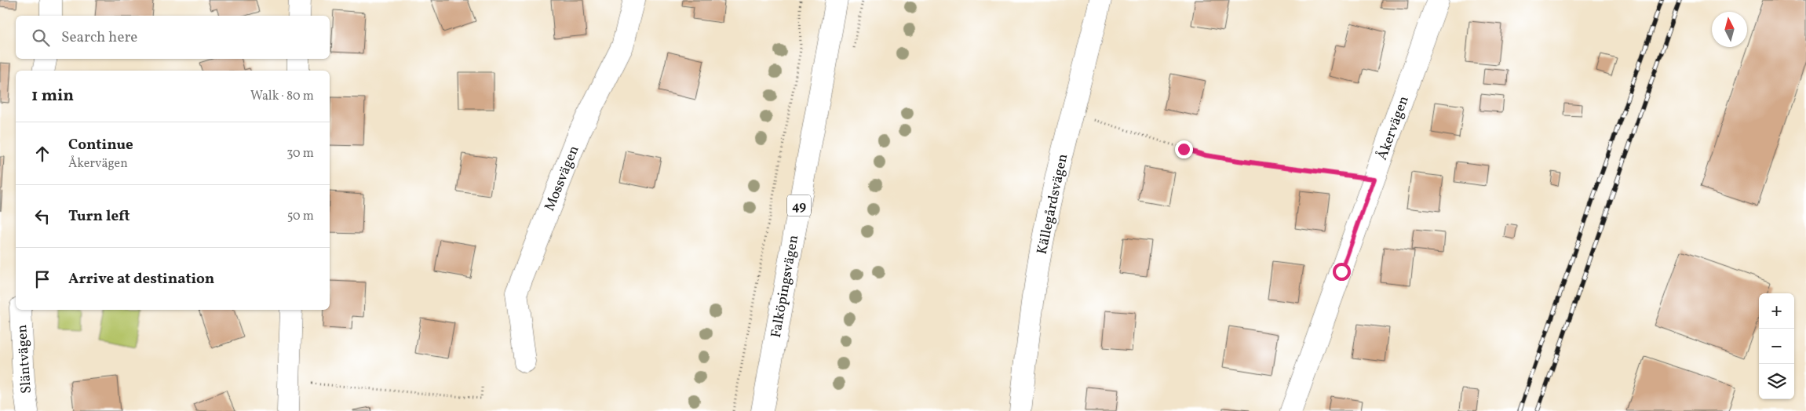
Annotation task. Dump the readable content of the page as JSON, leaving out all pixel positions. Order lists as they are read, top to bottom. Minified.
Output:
{"streets":{"street":["Åkervägen","Mossvägen","Källegårdsvägen","49","Falköpingsvägen","Släntvägen"]},"north":"top","page":{"search":"Search here","heading":["1 min","Walk · 80 m"],"list":[["Continue","Åkervägen","30 m"],["Turn left","50 m"],"Arrive at destination"],"map_buttons":["+","−"]}}
